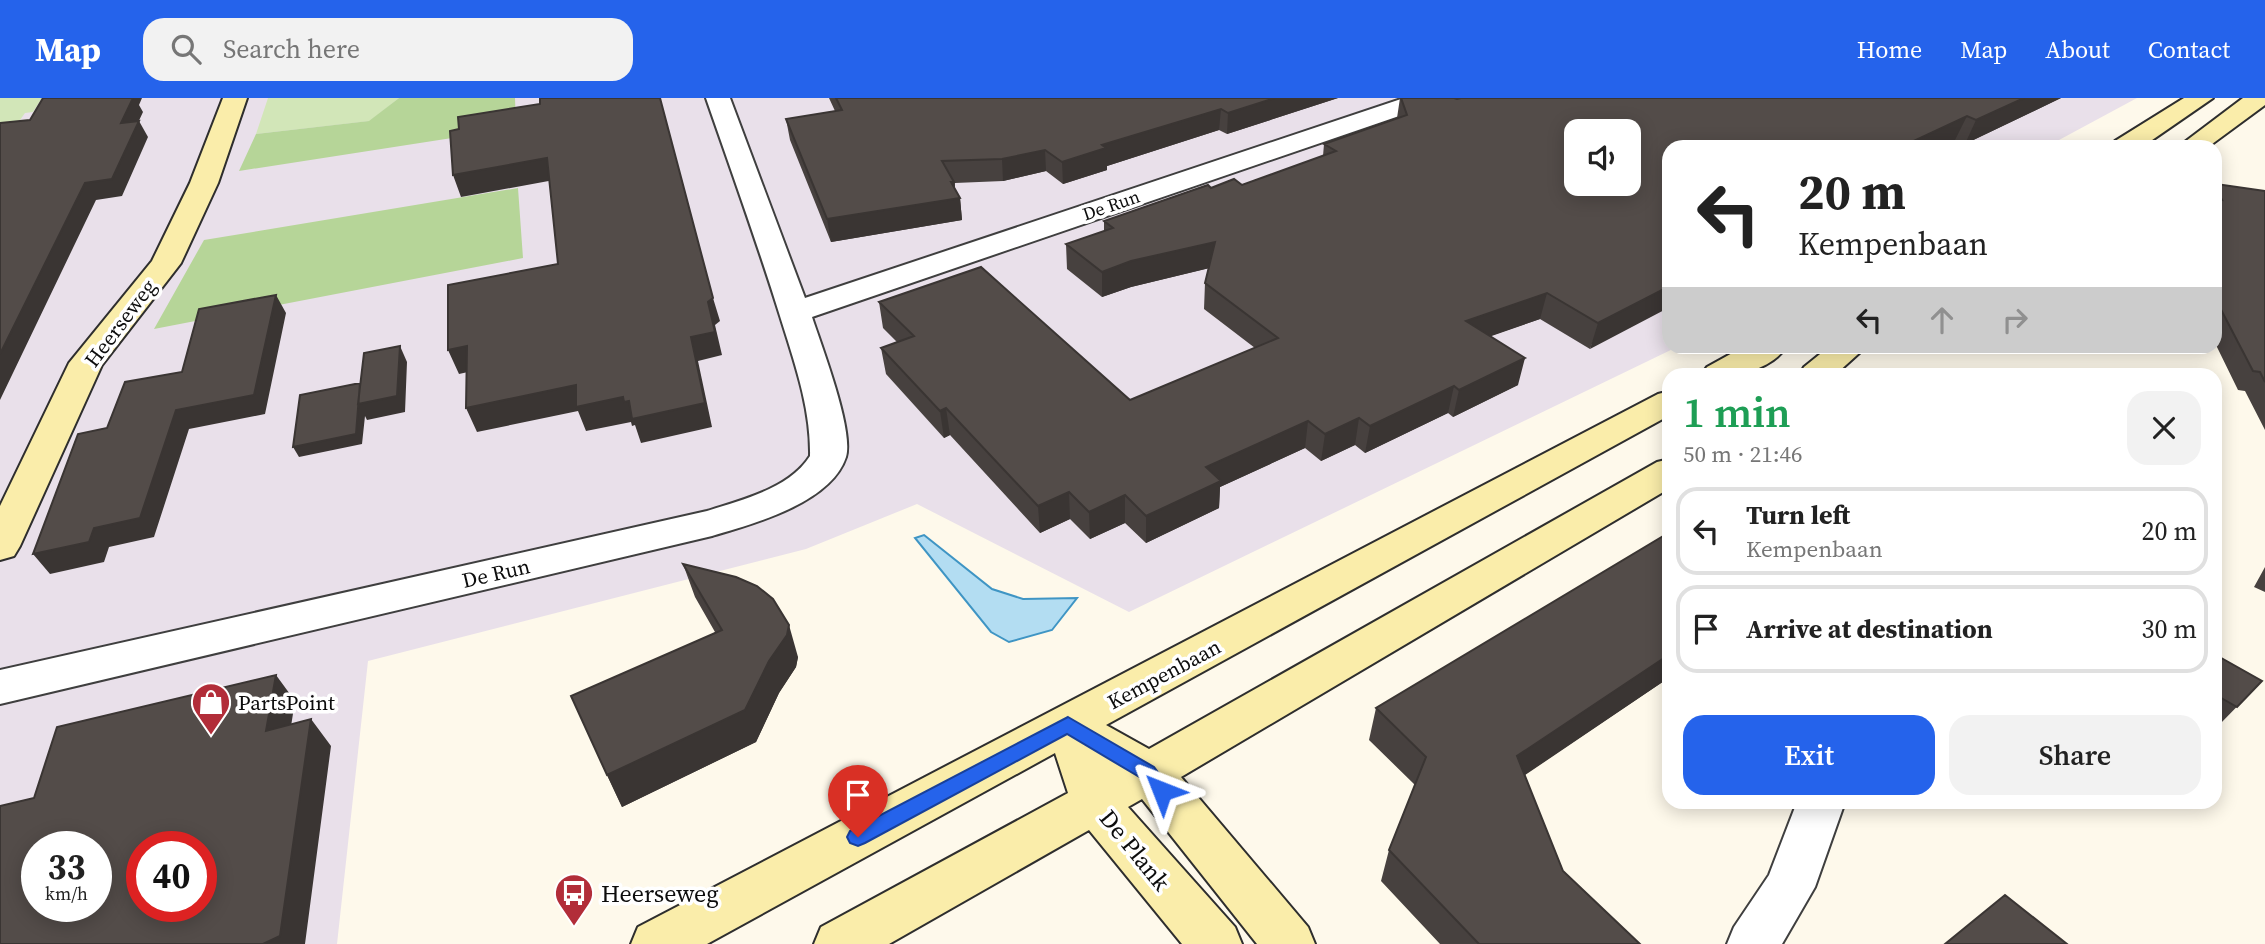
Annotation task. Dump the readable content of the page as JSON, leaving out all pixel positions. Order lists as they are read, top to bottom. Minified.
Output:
{"streets":{"main road":["Heerseweg","Kempenbaan","De Plank"],"street":["De Run"]},"crossings":[["Kempenbaan","De Plank"]],"places":{"shop":["PartsPoint"],"bus stop":["Heerseweg"]},"page":{"header":"Map","search":"Search here","nav":["Home","Map","About","Contact"],"turn":["20 m","Kempenbaan"],"heading":["1 min","50 m · 21:46"],"list":[{"name":"Turn left","note":"Kempenbaan","value":"20 m"},{"name":"Arrive at destination","value":"30 m"}],"buttons":["Exit","Share"],"speed":"33 km/h","limit":"40"}}
